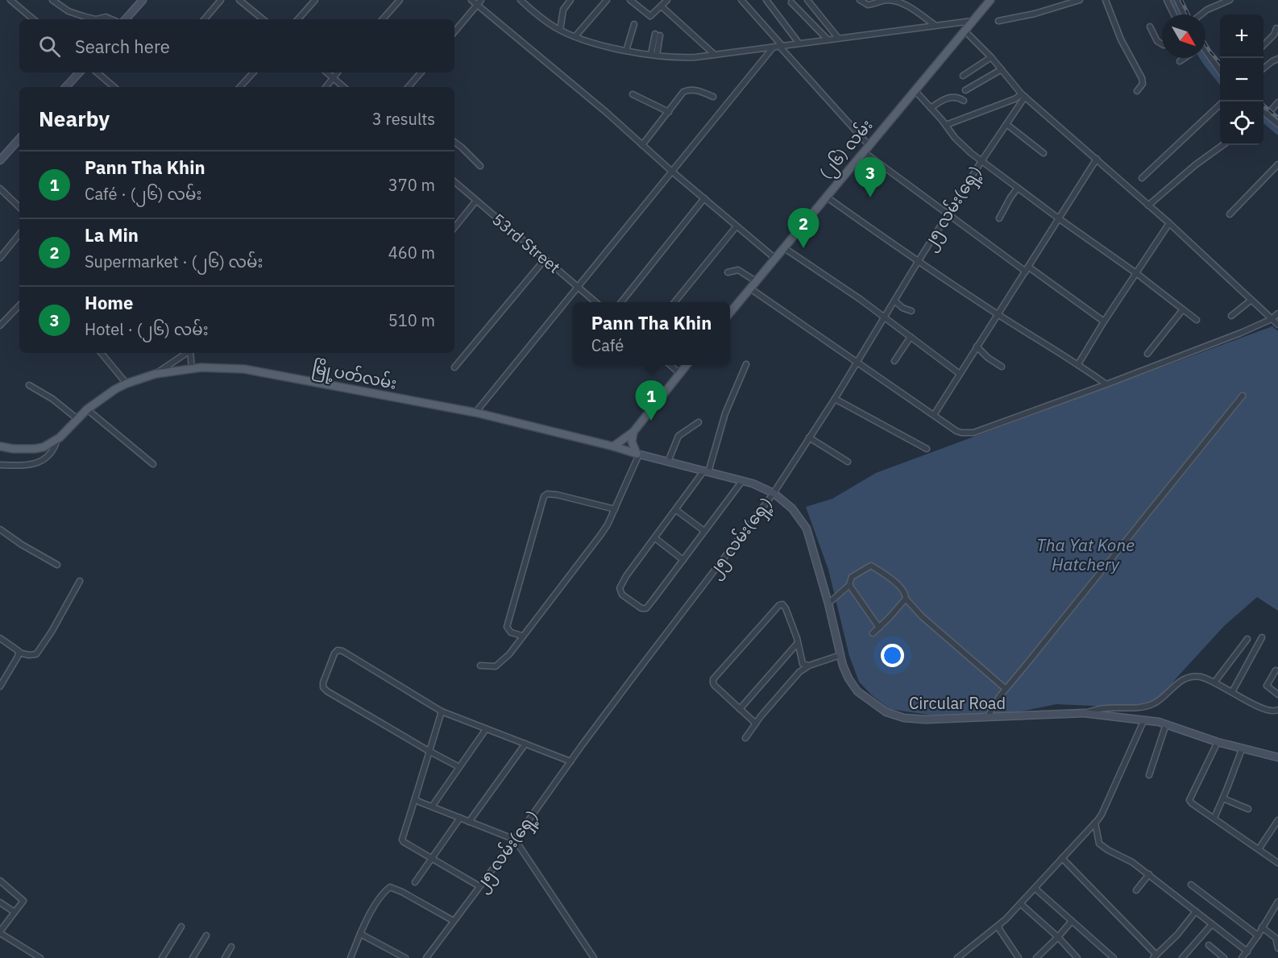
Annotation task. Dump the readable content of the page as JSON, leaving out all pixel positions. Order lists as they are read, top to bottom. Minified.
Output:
{"streets":{"main road":["(၂၆) လမ်း","မြို့ပတ်လမ်း"],"street":["၂၅ လမ်း(ရှေ့)","53rd Street","Circular Road"]},"crossings":[["၂၅ လမ်း(ရှေ့)","Circular Road"],["မြို့ပတ်လမ်း","Circular Road"]],"water":["Tha Yat Kone Hatchery"],"north":"bottom right","page":{"map_buttons":["+","−"],"search":"Search here","heading":["Nearby","3 results"],"list":[{"mark":"1","name":"Pann Tha Khin","note":"Café · (၂၆) လမ်း","value":"370 m"},{"mark":"2","name":"La Min","note":"Supermarket · (၂၆) လမ်း","value":"460 m"},{"mark":"3","name":"Home","note":"Hotel · (၂၆) လမ်း","value":"510 m"}],"pins":["3","2","1"],"popup":["Pann Tha Khin","Café"]}}
